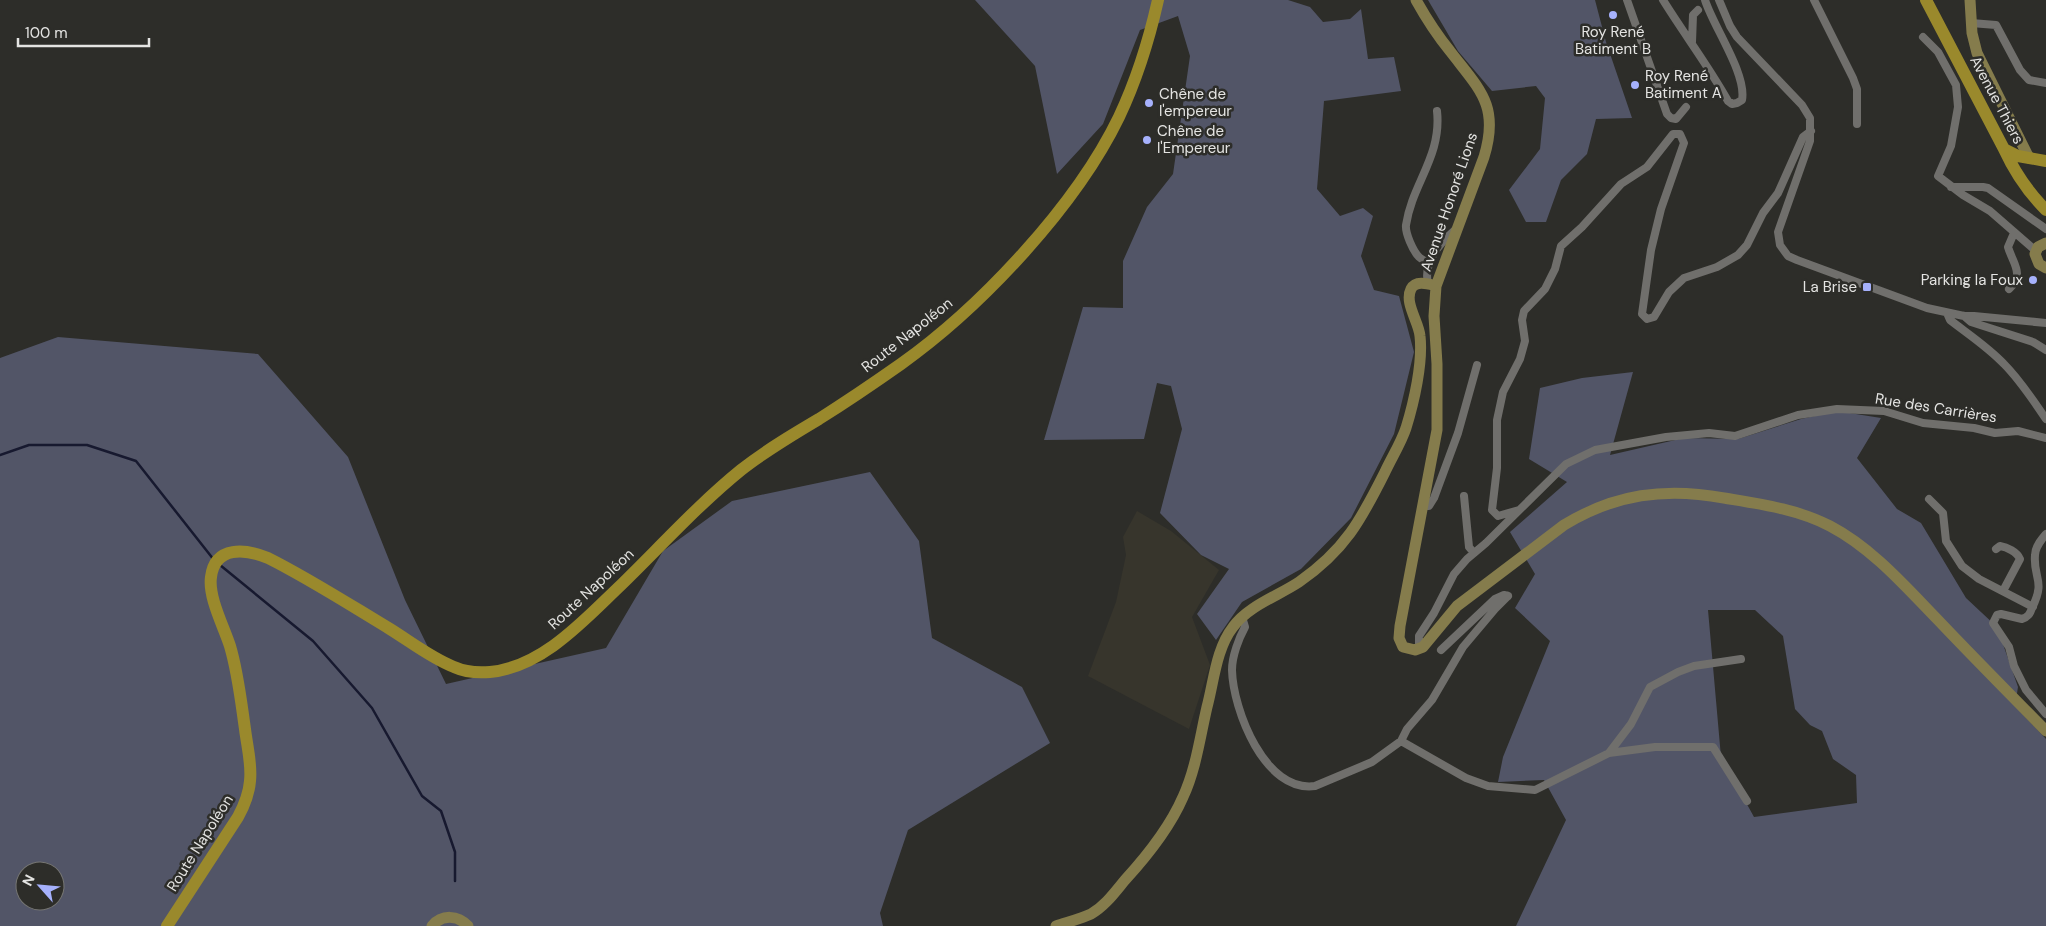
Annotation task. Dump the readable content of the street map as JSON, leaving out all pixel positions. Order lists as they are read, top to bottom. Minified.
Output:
{"streets":{"main road":["Avenue Thiers","Avenue Honoré Lions","Route Napoléon"],"street":["Rue des Carrières"]},"crossings":[["Avenue Honoré Lions","Rue des Carrières"]],"places":{"other":["Roy René Batiment B","Roy René Batiment A","Chêne de l'empereur","Chêne de l'Empereur","Parking la Foux"],"transit":["La Brise"]},"scale_bar":"100 m","north":"top left"}
